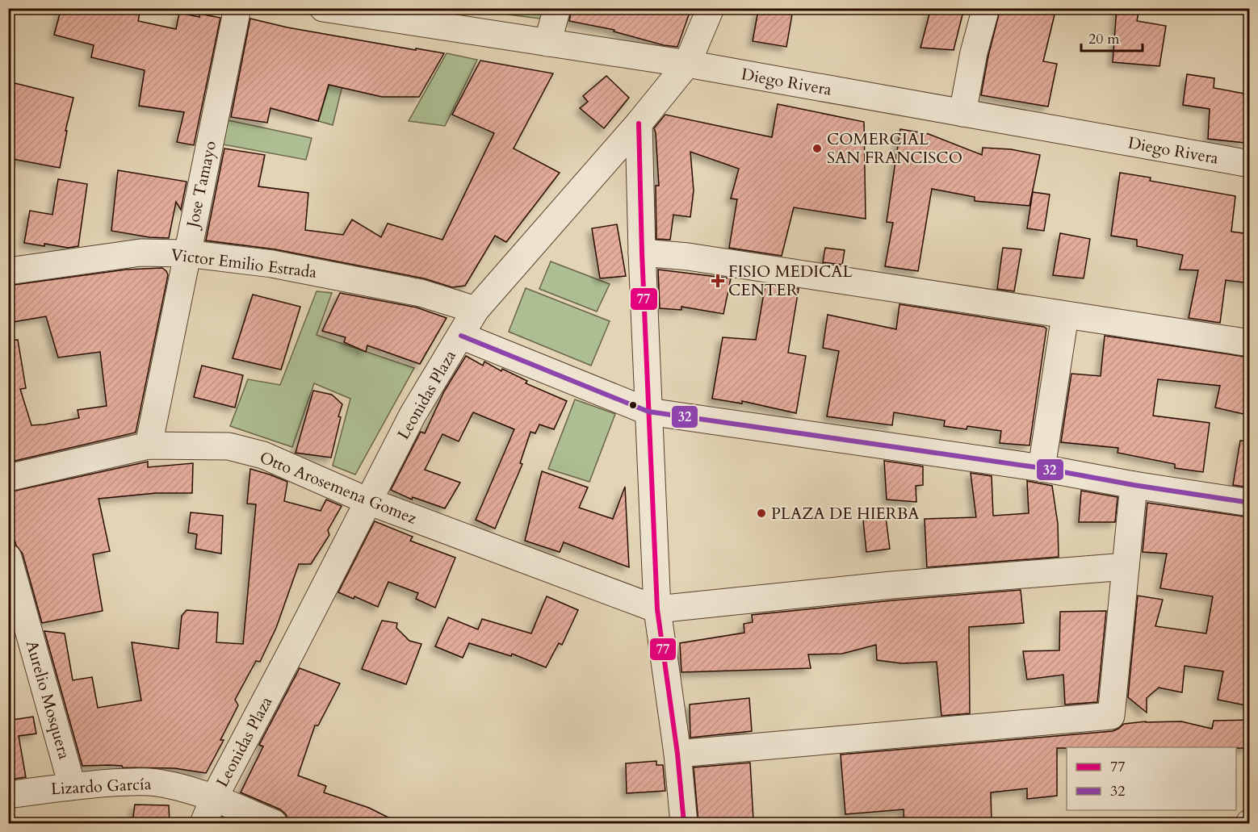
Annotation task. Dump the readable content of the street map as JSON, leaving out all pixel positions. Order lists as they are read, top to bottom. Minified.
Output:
{"streets":{"street":["Diego Rivera","Jose Tamayo","Victor Emilio Estrada","Leonidas Plaza","Otto Arosemena Gomez","Aurelio Mosquera","Lizardo García"]},"crossings":[["Diego Rivera","Leonidas Plaza"],["Jose Tamayo","Victor Emilio Estrada"],["Jose Tamayo","Otto Arosemena Gomez"],["Victor Emilio Estrada","Leonidas Plaza"],["Leonidas Plaza","Otto Arosemena Gomez"],["Leonidas Plaza","Lizardo García"],["Aurelio Mosquera","Lizardo García"]],"places":{"other":["COMERCIAL SAN FRANCISCO","PLAZA DE HIERBA"],"health":["FISIO MEDICAL CENTER"]},"lines":["transit line 77","transit line 32"],"legend":["77","32"],"scale_bar":"20 m"}
